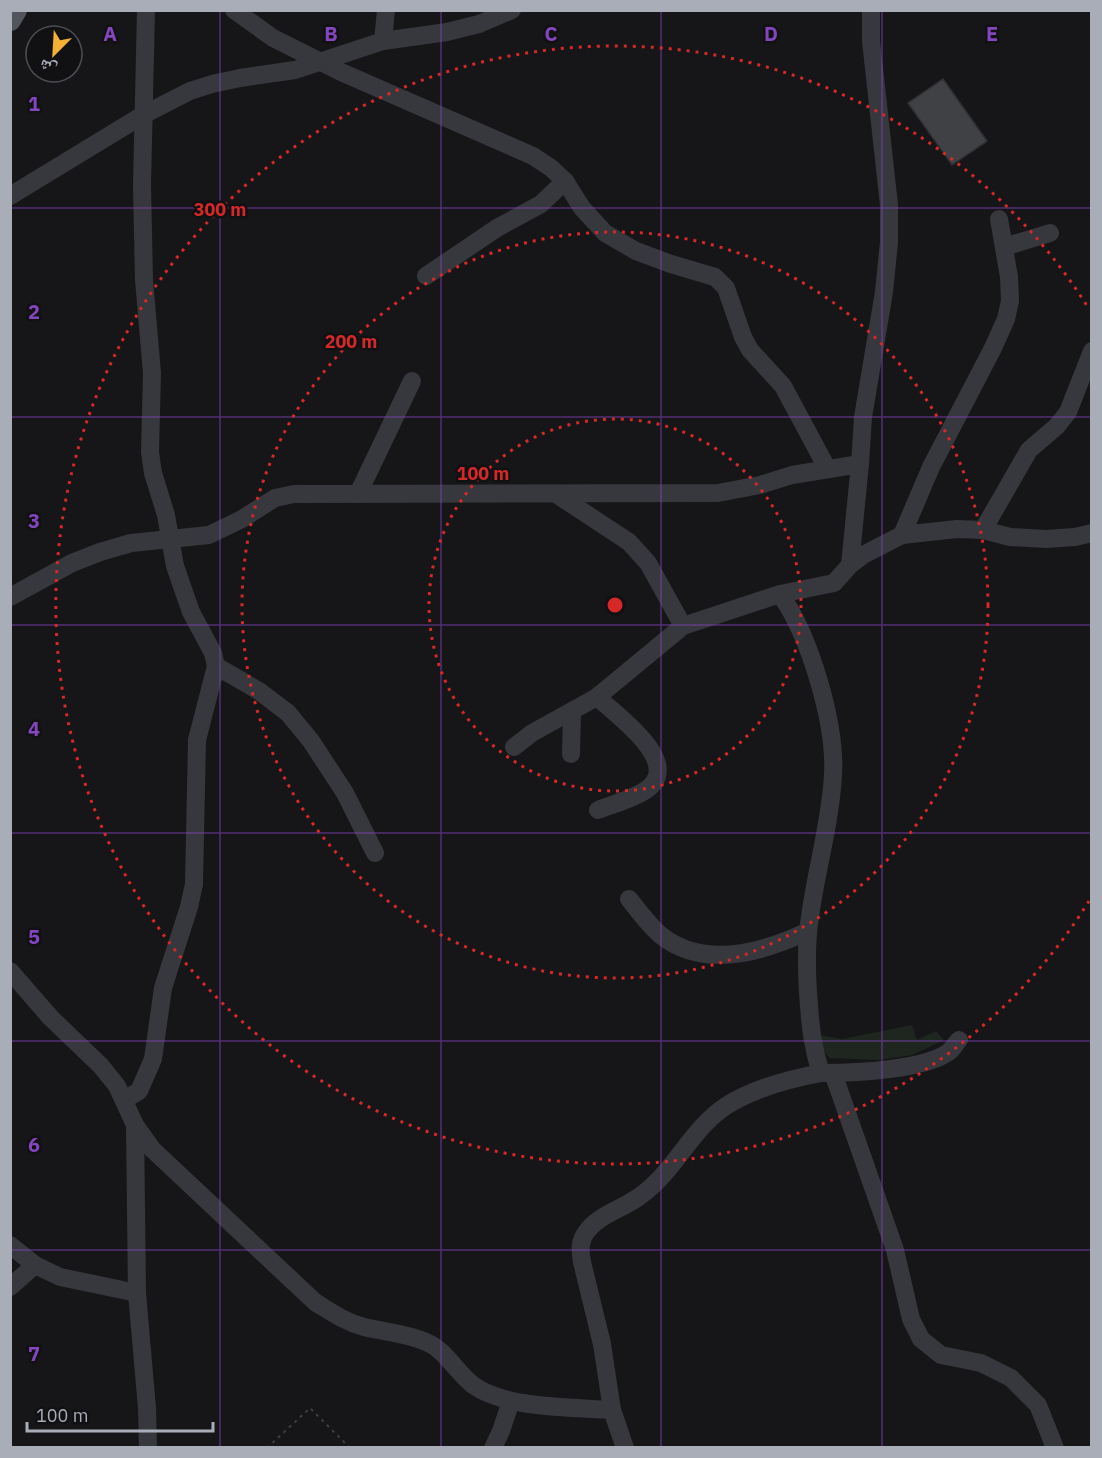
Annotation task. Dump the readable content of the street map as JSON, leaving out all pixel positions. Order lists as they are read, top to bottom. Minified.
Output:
{"scale_bar":"100 m","north":"bottom left","grid":{"columns":["A","B","C","D","E"],"rows":["1","2","3","4","5","6","7"]},"rings":["300 m","200 m","100 m"]}
